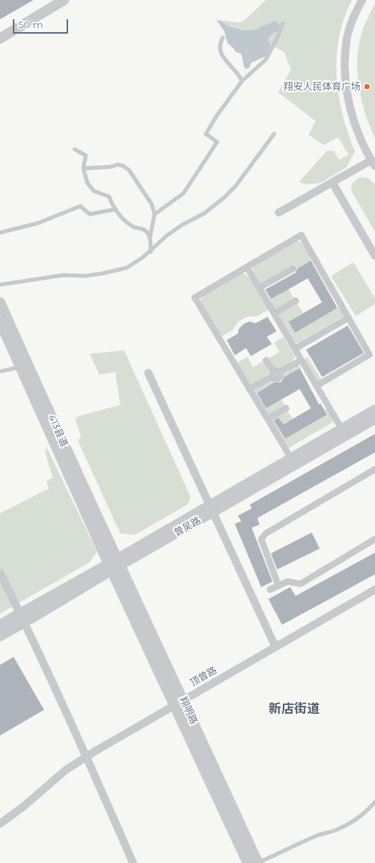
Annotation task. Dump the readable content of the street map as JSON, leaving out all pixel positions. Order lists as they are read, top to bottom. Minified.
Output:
{"streets":{"street":["413县道","曾吴路","顶曾路","翔明路"]},"crossings":[["413县道","曾吴路"],["413县道","翔明路"],["曾吴路","翔明路"],["顶曾路","翔明路"]],"districts":["新店街道"],"places":["翔安人民体育广场"],"scale_bar":"50 m"}
